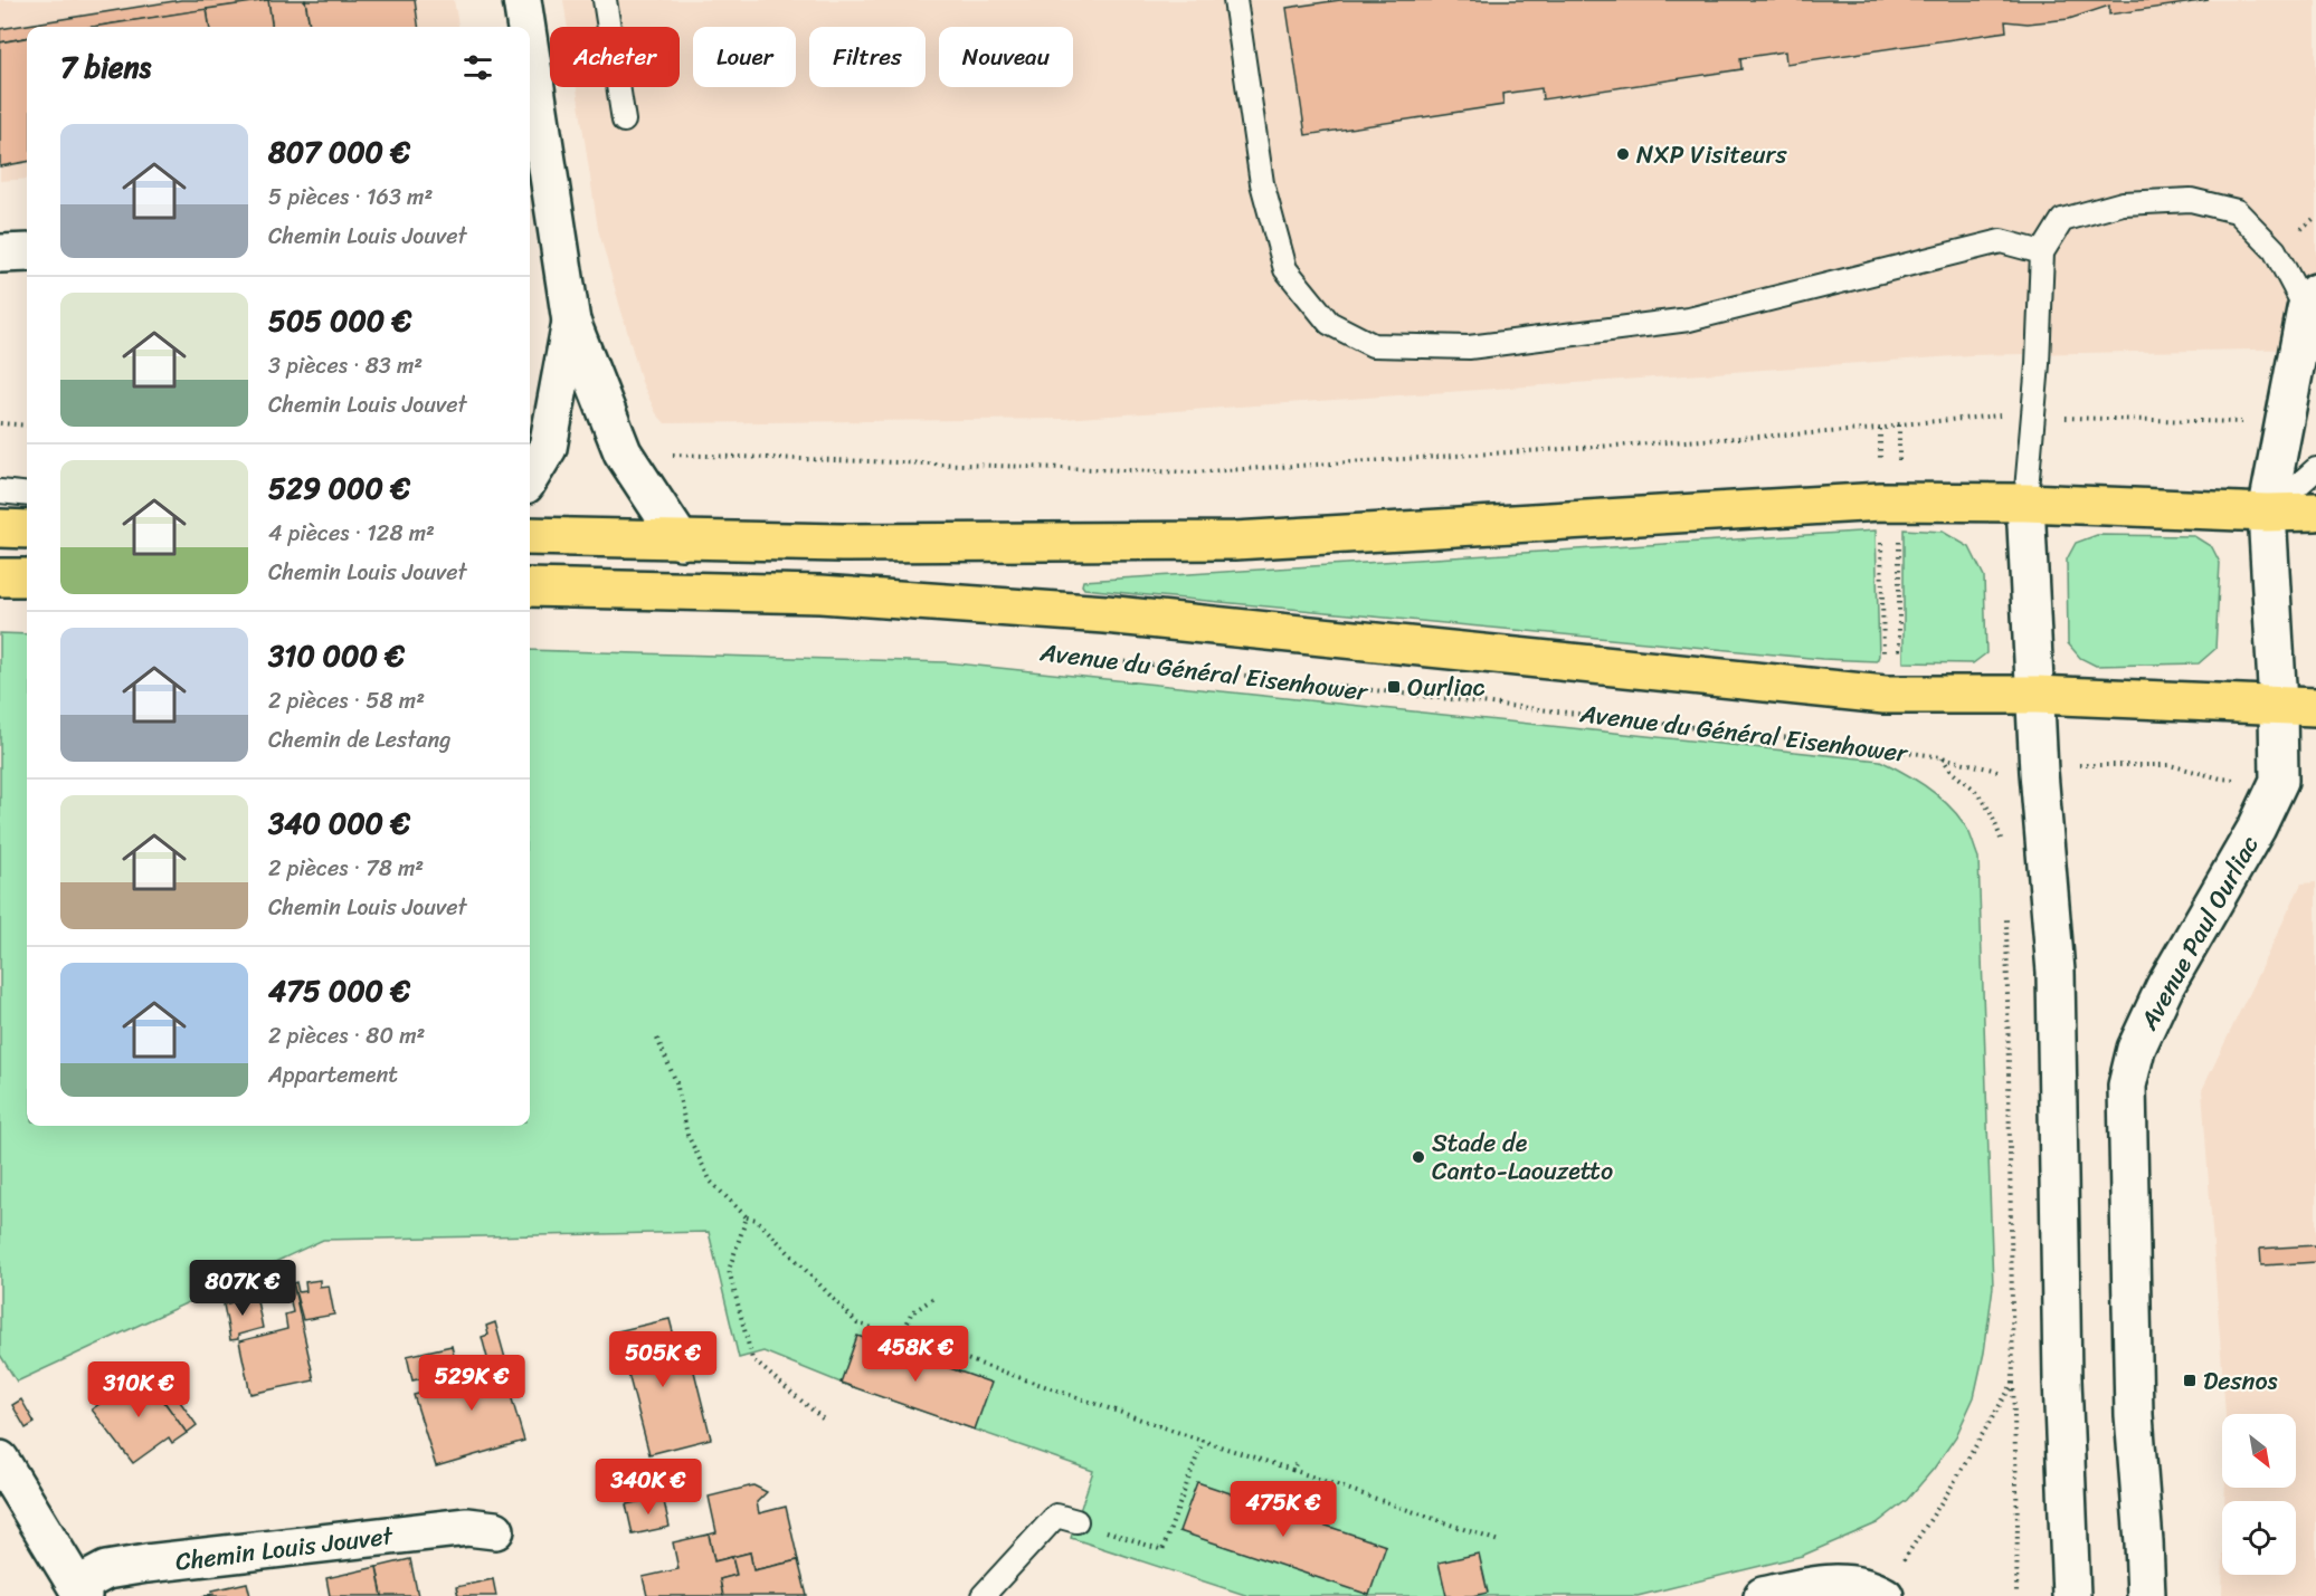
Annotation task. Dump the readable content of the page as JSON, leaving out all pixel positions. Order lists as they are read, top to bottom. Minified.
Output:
{"streets":{"main road":["Avenue du Général Eisenhower","Avenue Paul Ourliac","Chemin Louis Jouvet"]},"crossings":[["Avenue du Général Eisenhower","Avenue Paul Ourliac"]],"places":{"other":["NXP Visiteurs","Stade de Canto-Laouzetto"],"transit":["Ourliac","Desnos"]},"north":"bottom right","page":{"chip":["Acheter","Louer","Filtres","Nouveau"],"heading":"7 biens","list":[{"name":"807 000 €","note":"5 pièces · 163 m² · Chemin Louis Jouvet"},{"name":"505 000 €","note":"3 pièces · 83 m² · Chemin Louis Jouvet"},{"name":"529 000 €","note":"4 pièces · 128 m² · Chemin Louis Jouvet"},{"name":"310 000 €","note":"2 pièces · 58 m² · Chemin de Lestang"},{"name":"340 000 €","note":"2 pièces · 78 m² · Chemin Louis Jouvet"},{"name":"475 000 €","note":"2 pièces · 80 m² · Appartement"}],"price":["807K €","458K €","505K €","529K €","310K €","340K €","475K €"]}}
